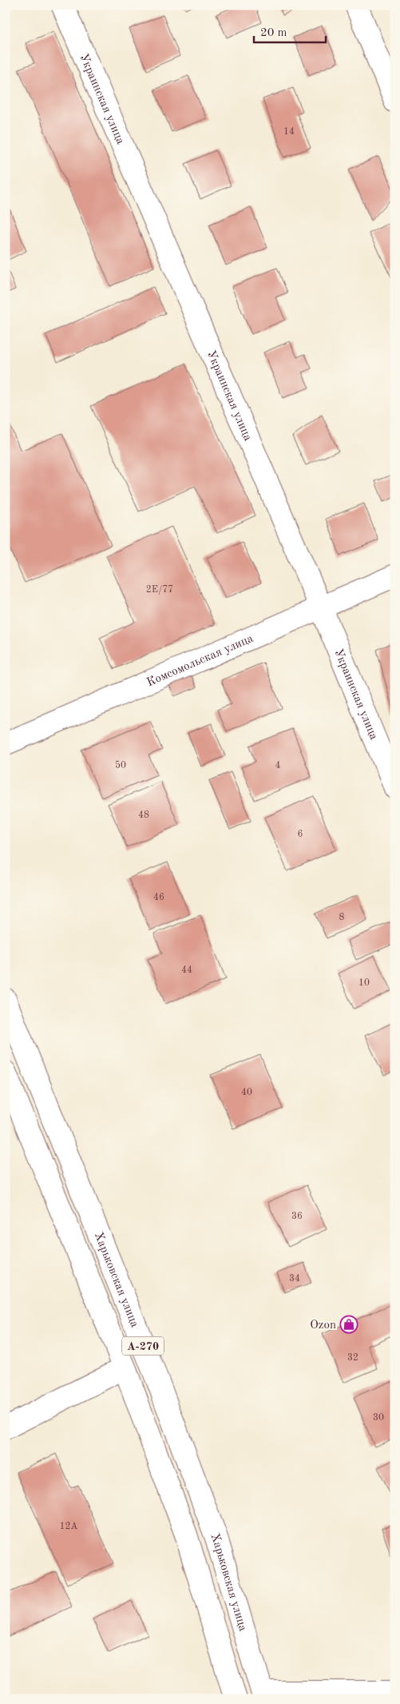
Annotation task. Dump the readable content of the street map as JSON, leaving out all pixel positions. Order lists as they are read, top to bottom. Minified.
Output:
{"streets":{"main road":["Украинская улица","Комсомольская улица","Харьковская улица","А-270"]},"crossings":[["Украинская улица","Комсомольская улица"]],"places":{"shop":["Ozon"]},"house_numbers":["14","2Е/77","50","4","48","6","46","8","44","10","40","36","34","32","30","12А"],"scale_bar":"20 m"}
